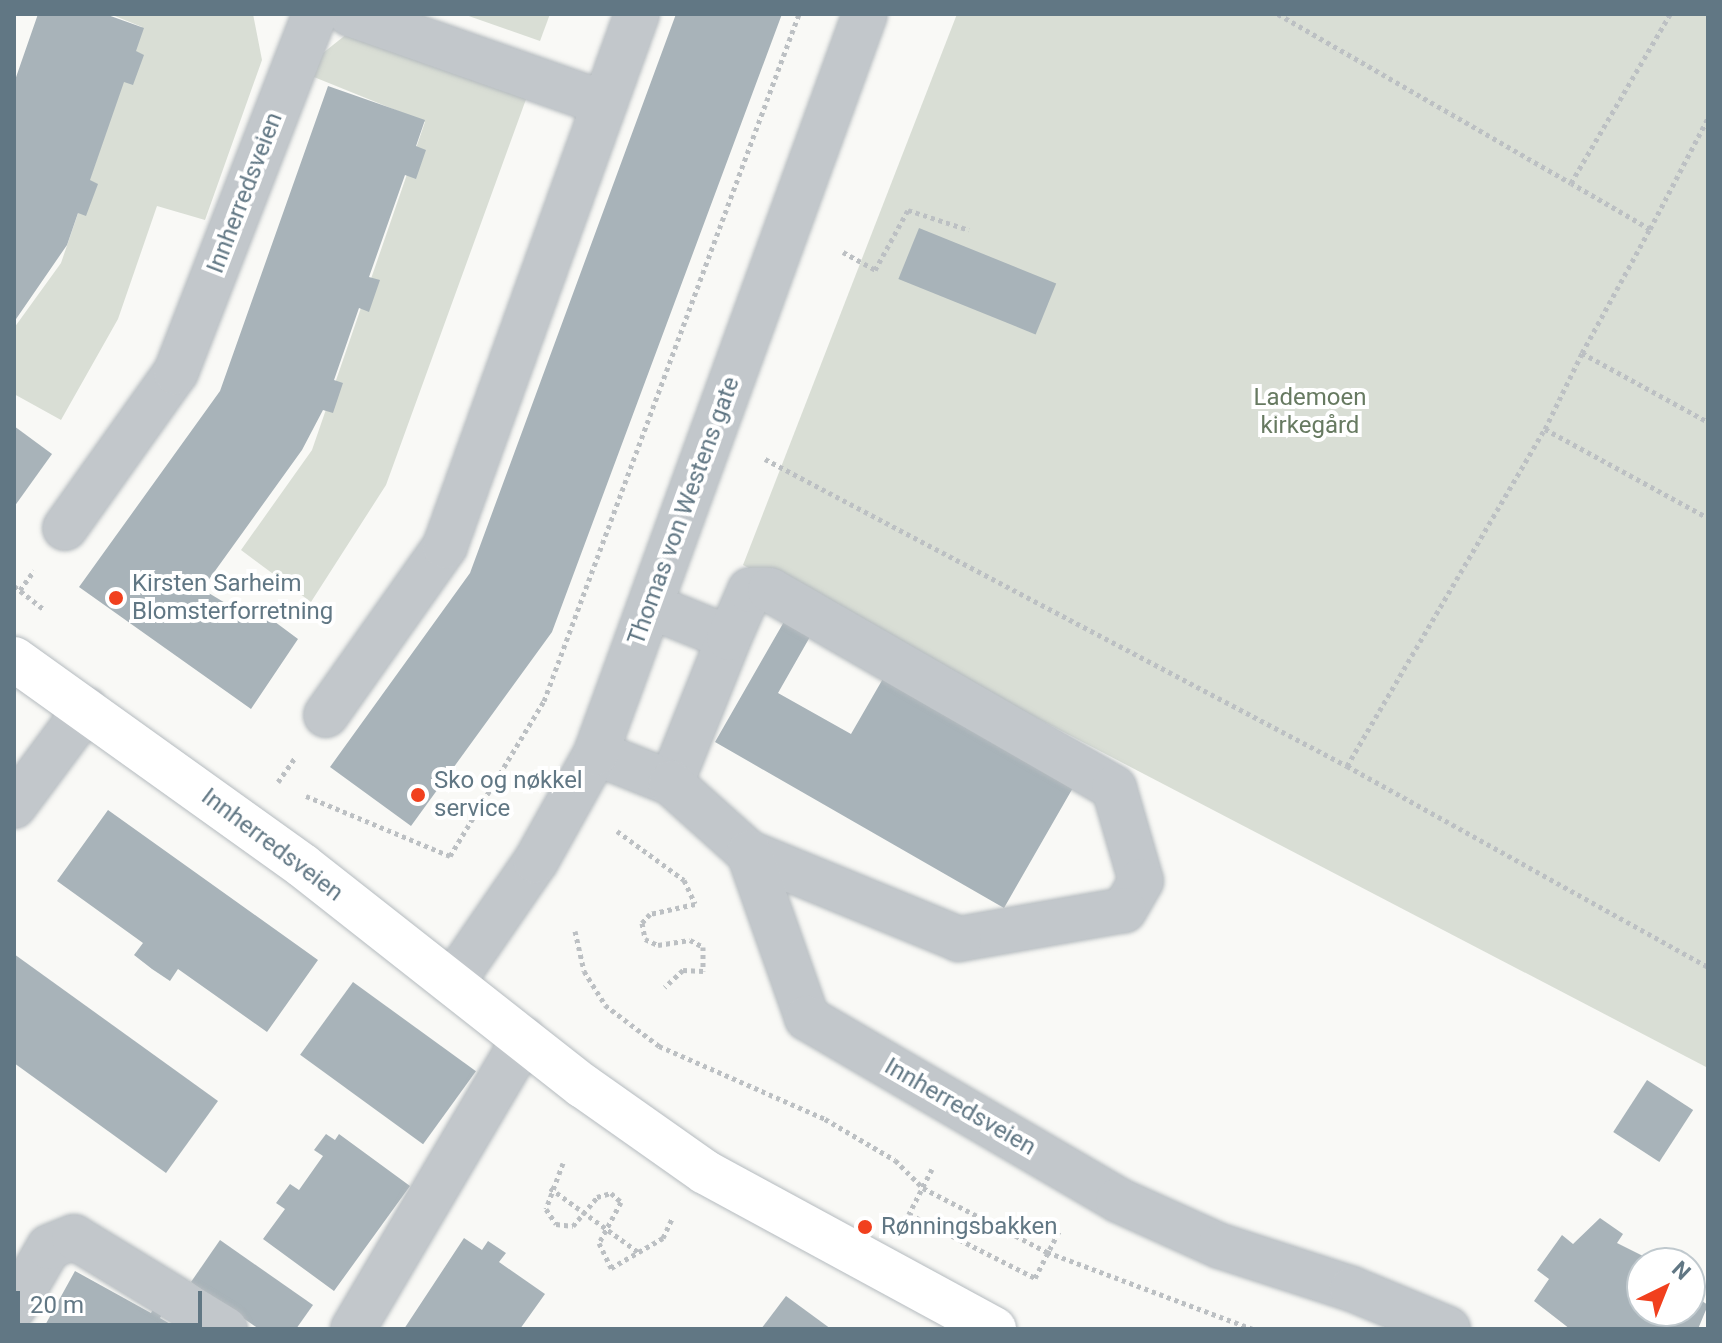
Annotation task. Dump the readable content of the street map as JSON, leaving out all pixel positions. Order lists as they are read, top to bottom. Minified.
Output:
{"streets":{"main road":["Innherredsveien"],"street":["Thomas von Westens gate"]},"crossings":[["Innherredsveien","Thomas von Westens gate"]],"parks":["Lademoen kirkegård"],"places":["Kirsten Sarheim Blomsterforretning","Sko og nøkkel service","Rønningsbakken"],"scale_bar":"20 m","north":"top right"}
